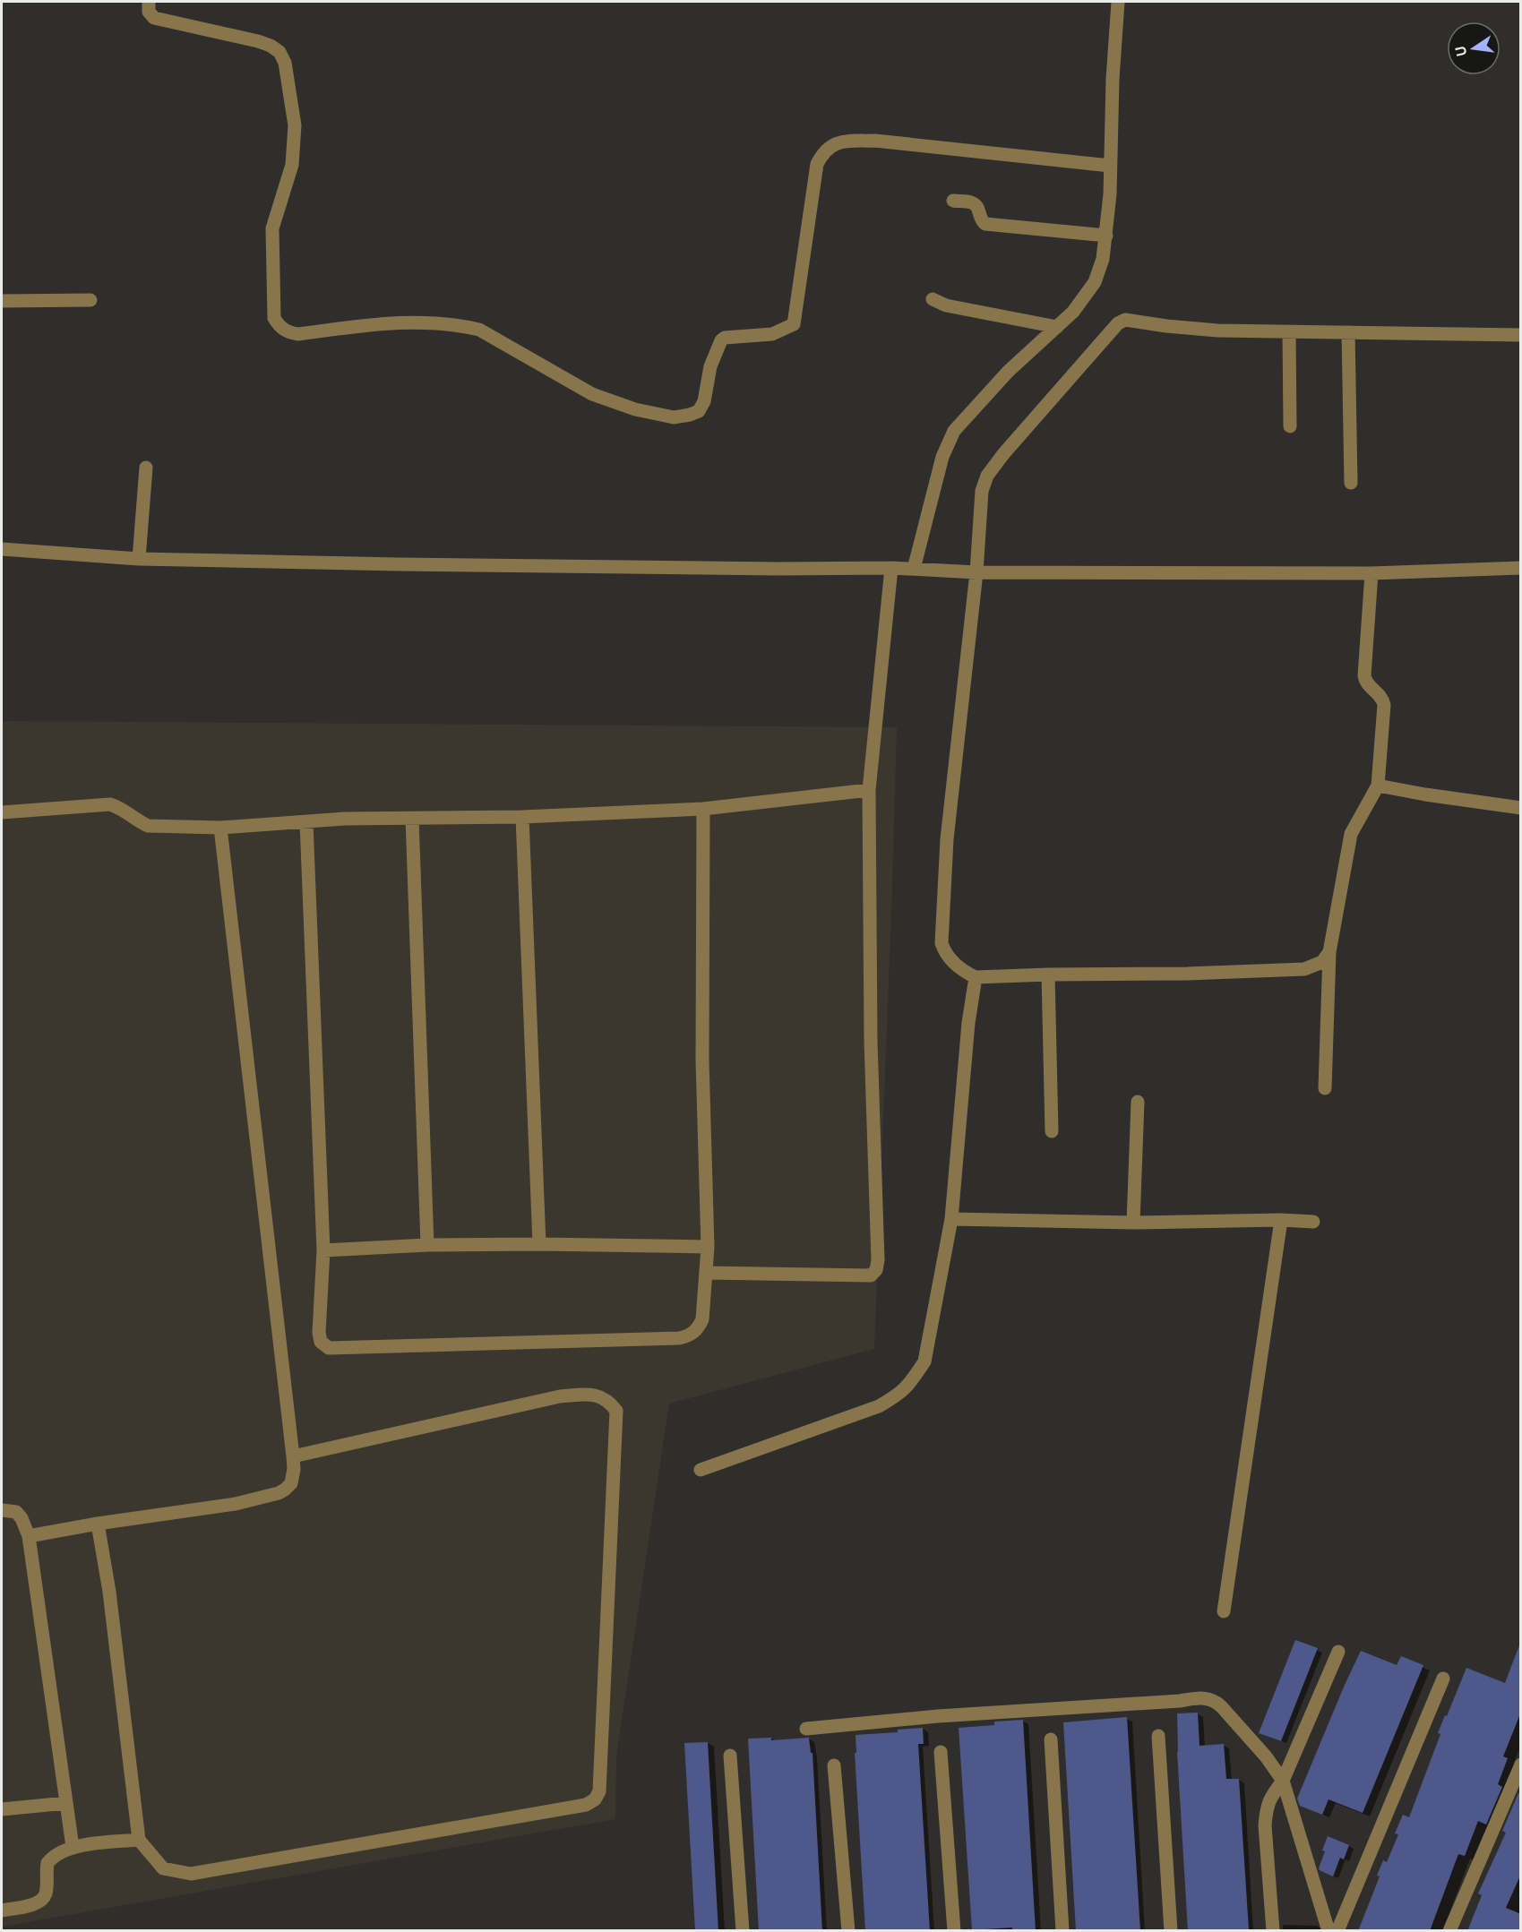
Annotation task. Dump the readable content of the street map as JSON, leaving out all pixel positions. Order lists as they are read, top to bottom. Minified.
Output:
{"north":"left"}
